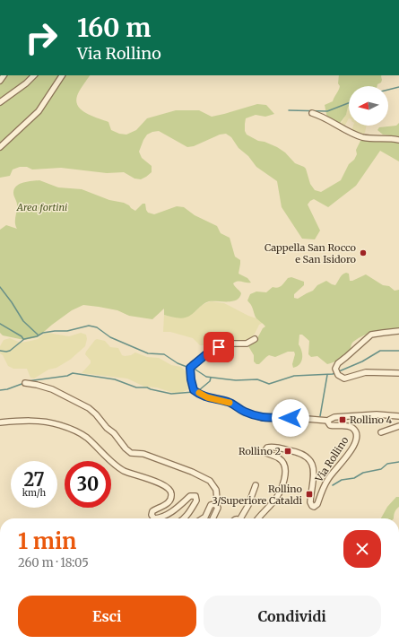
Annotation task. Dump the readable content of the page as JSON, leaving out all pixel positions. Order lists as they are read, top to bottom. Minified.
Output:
{"streets":{"street":["Via Rollino"]},"parks":["Area fortini"],"places":{"other":["Cappella San Rocco e San Isidoro"],"transit":["Rollino 4","Rollino 2","Rollino 3/Superiore Cataldi"]},"north":"left","page":{"turn":["160 m","Via Rollino"],"speed":"27 km/h","limit":"30","heading":["1 min","260 m · 18:05"],"buttons":["Esci","Condividi"]}}
